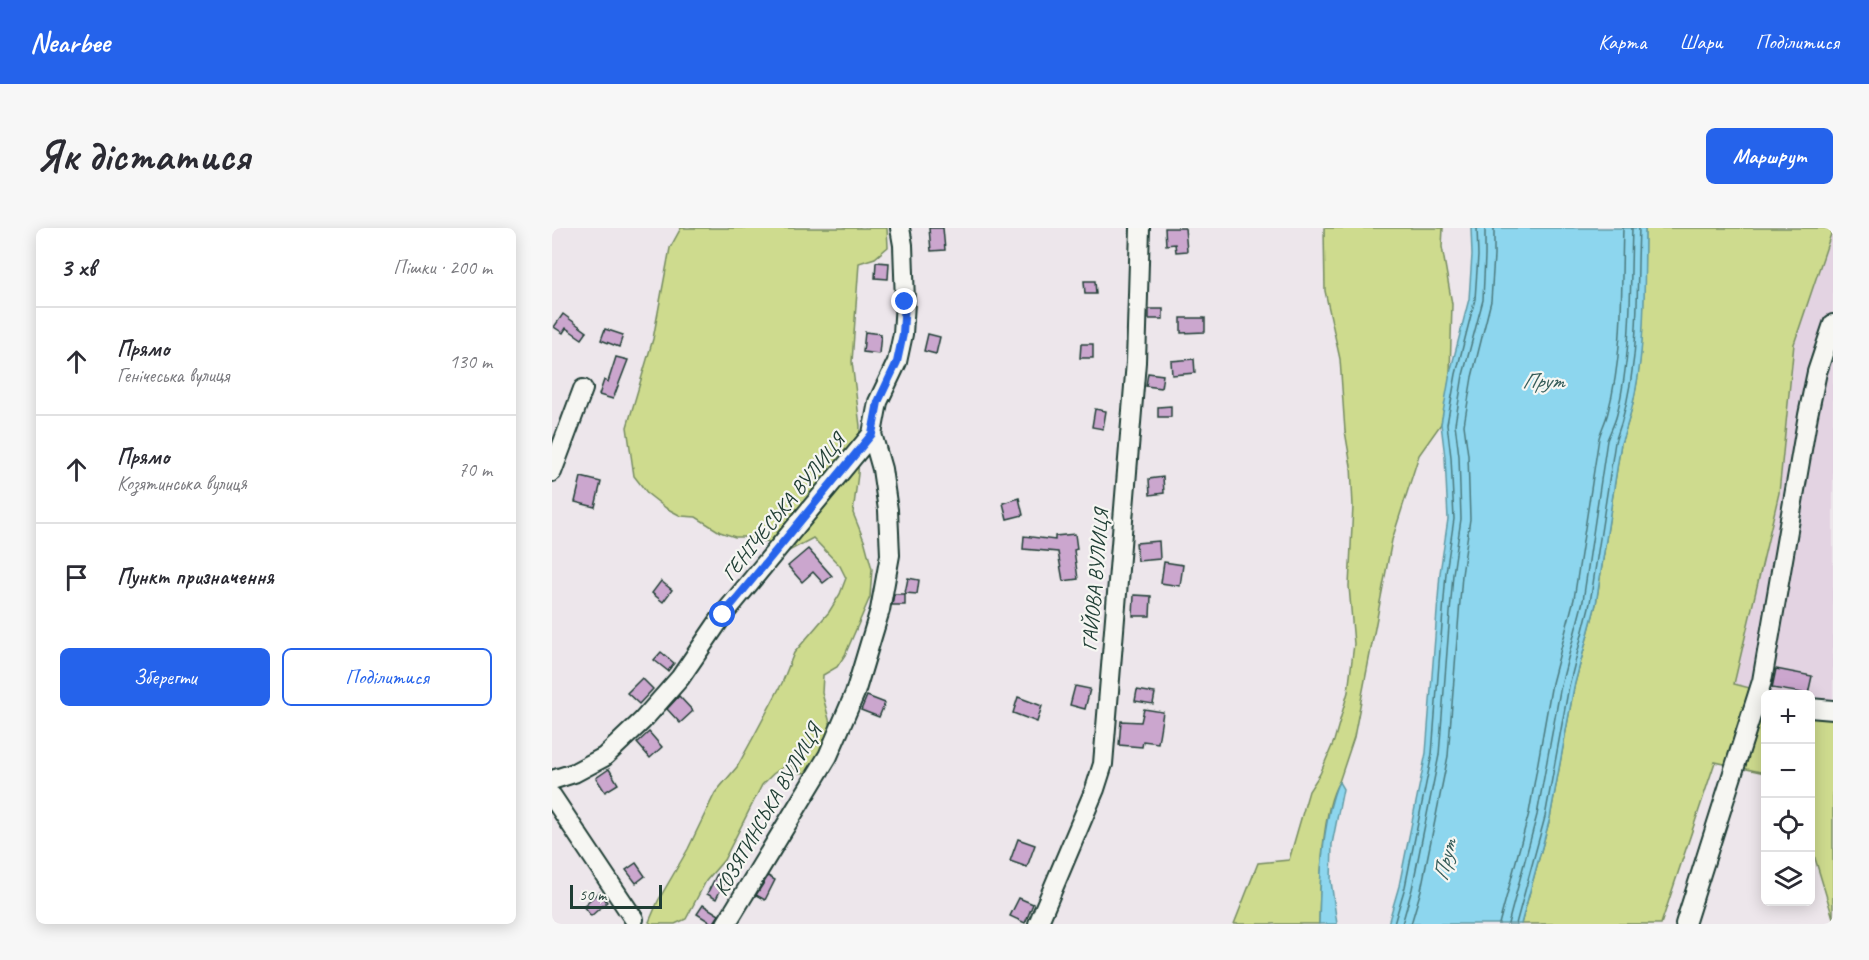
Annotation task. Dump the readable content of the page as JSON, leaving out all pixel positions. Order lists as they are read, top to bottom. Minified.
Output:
{"streets":{"street":["ГЕНІЧЕСЬКА ВУЛИЦЯ","ГАЙОВА ВУЛИЦЯ","КОЗЯТИНСЬКА ВУЛИЦЯ"]},"crossings":[["ГЕНІЧЕСЬКА ВУЛИЦЯ","КОЗЯТИНСЬКА ВУЛИЦЯ"]],"water":["Прут"],"scale_bar":"50 m","page":{"header":"Nearbee","nav":["Карта","Шари","Поділитися"],"buttons":["Маршрут",["Зберегти","Поділитися"]],"title":"Як дістатися","heading":["3 хв","Пішки · 200 m"],"list":[["Прямо","Генічеська вулиця","130 m"],["Прямо","Козятинська вулиця","70 m"],"Пункт призначення"],"map_buttons":["+","−"],"scale":"50 m"}}
